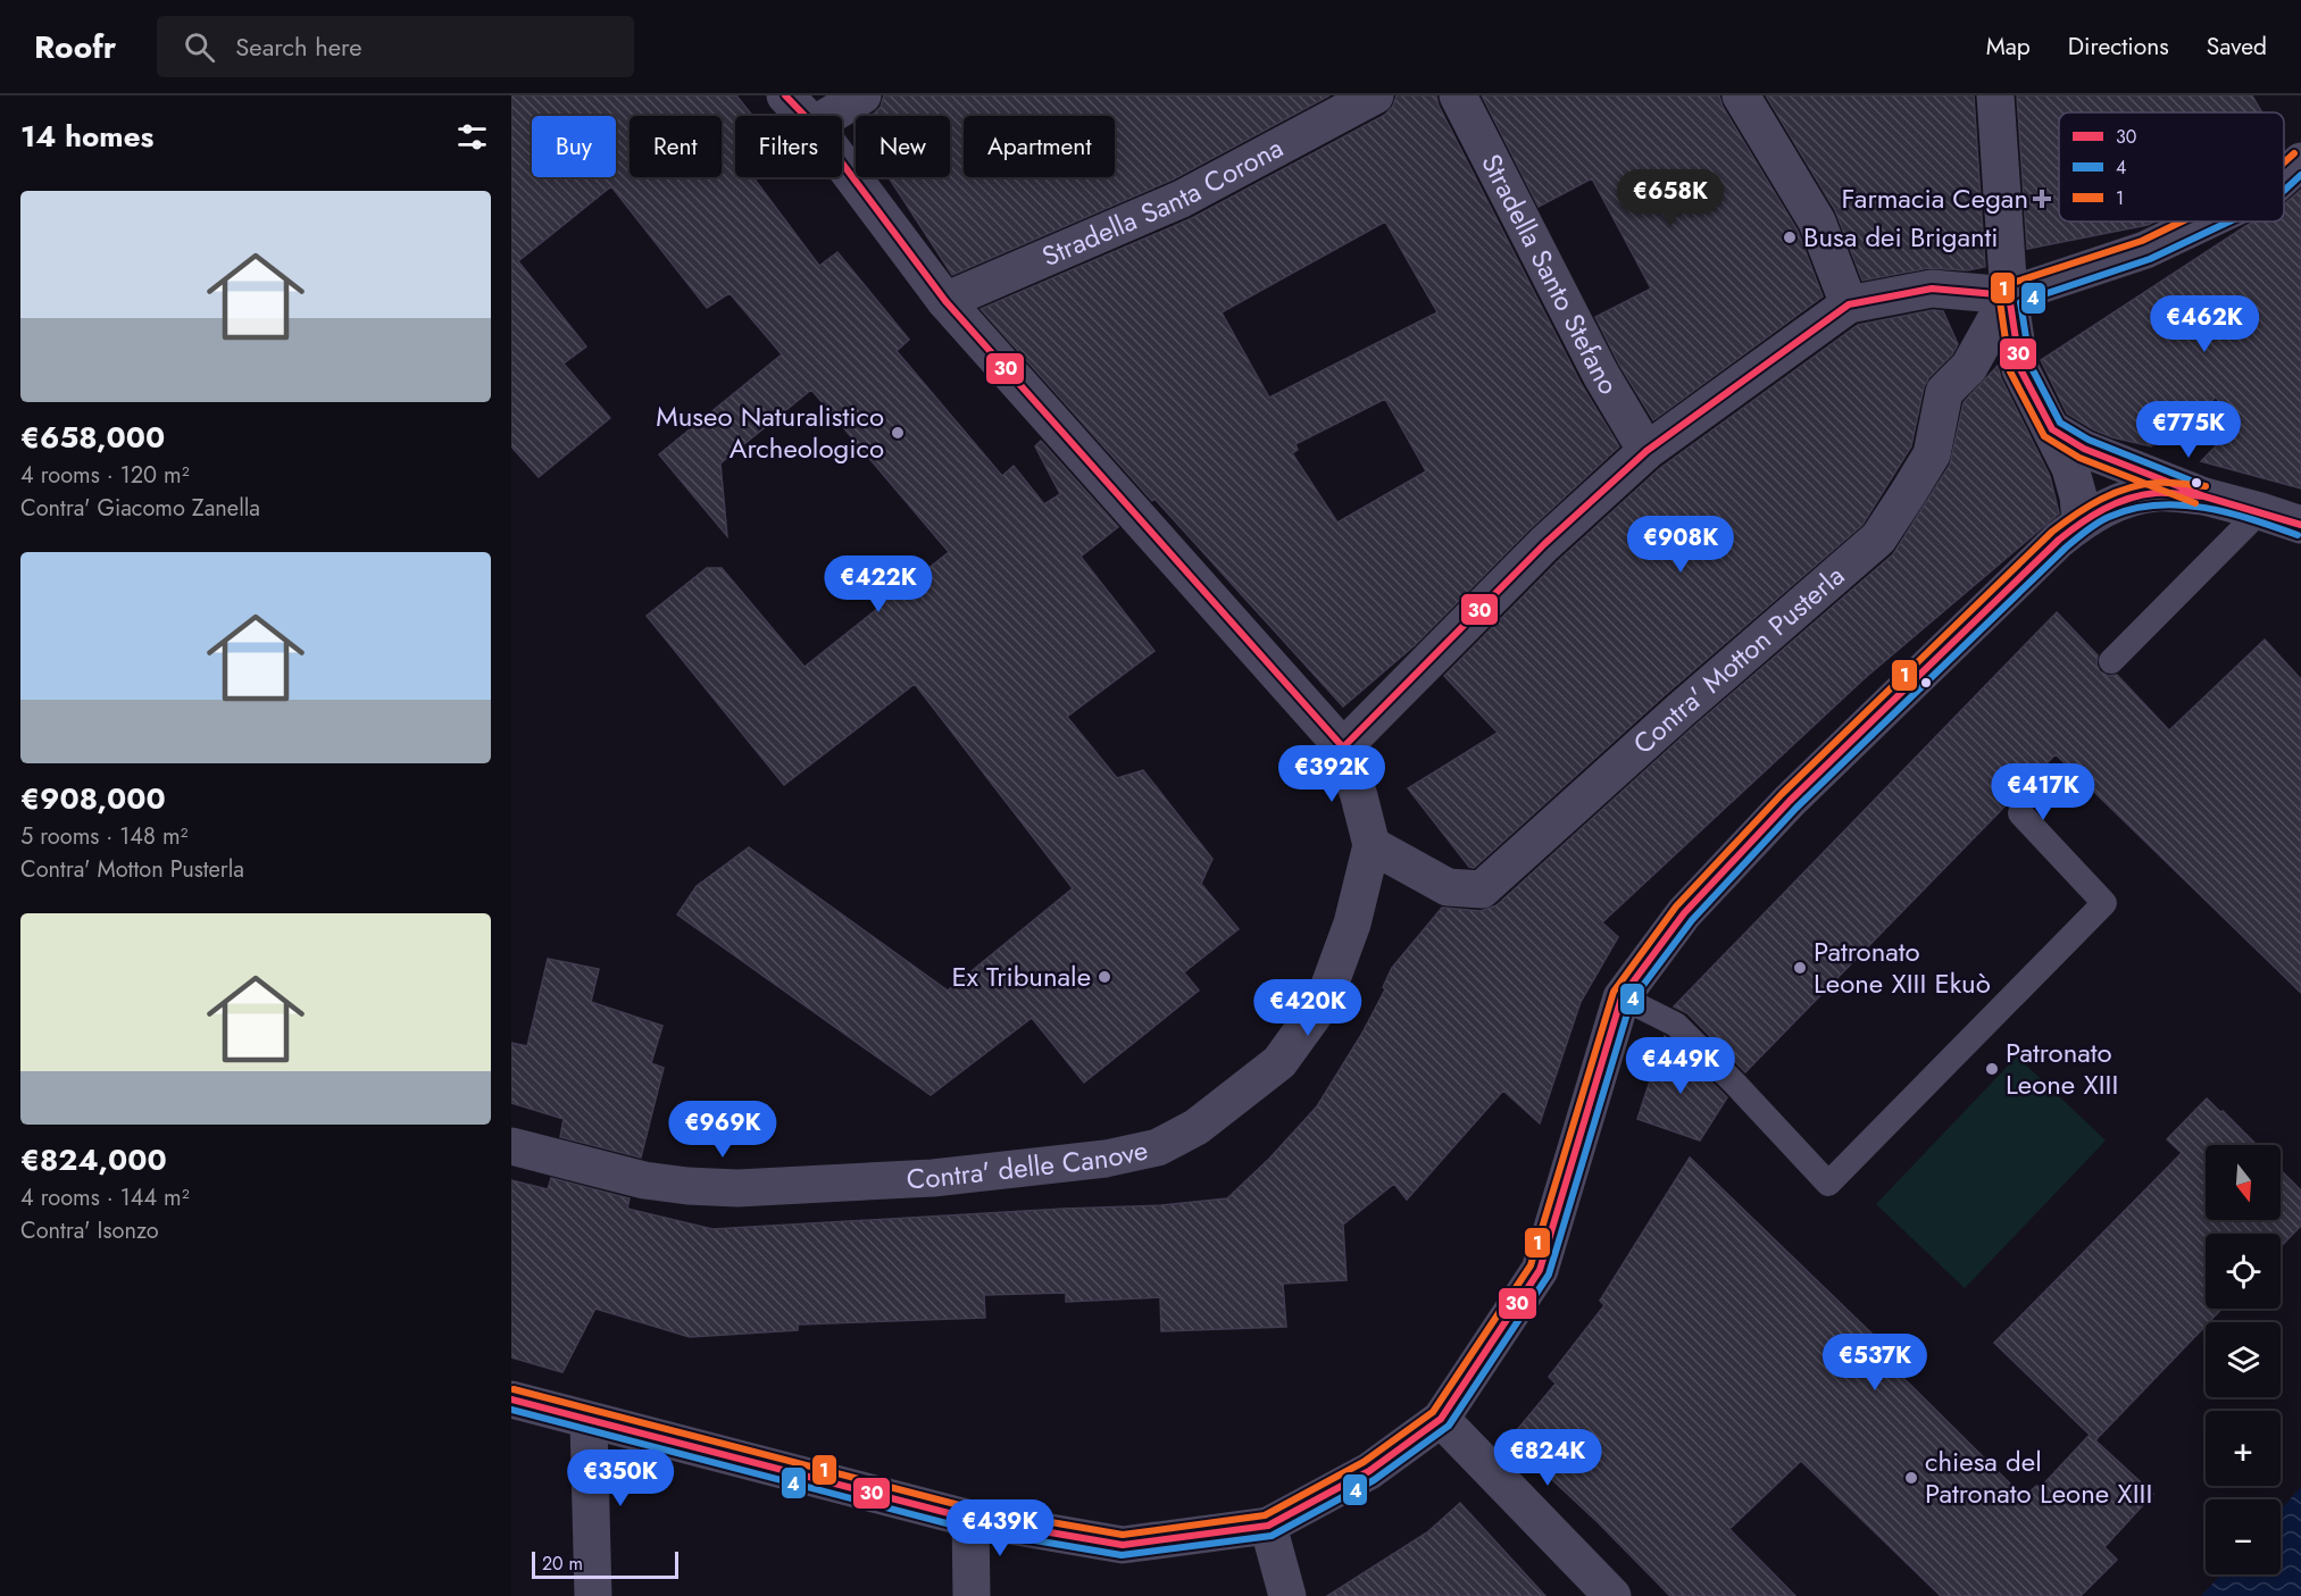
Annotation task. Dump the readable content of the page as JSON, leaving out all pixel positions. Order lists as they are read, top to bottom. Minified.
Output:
{"streets":{"street":["Stradella Santa Corona","Stradella Santo Stefano","Contra' Motton Pusterla","Contra' delle Canove"]},"crossings":[["Contra' Motton Pusterla","Contra' delle Canove"]],"places":{"health":["Farmacia Cegan"],"other":["Busa dei Briganti","Museo Naturalistico Archeologico","Patronato Leone XIII Ekuò","Ex Tribunale","Patronato Leone XIII","chiesa del Patronato Leone XIII"]},"lines":["transit line 30","transit line 1","transit line 4"],"legend":["30","4","1"],"scale_bar":"20 m","north":"bottom","page":{"header":"Roofr","search":"Search here","nav":["Map","Directions","Saved"],"heading":"14 homes","chip":["Buy","Rent","Filters","New","Apartment"],"price":["€658K","€462K","€775K","€908K","€422K","€392K","€417K","€420K","€449K","€969K","€537K","€824K","€350K","€439K"],"list":[{"name":"€658,000","note":"4 rooms · 120 m² · Contra' Giacomo Zanella"},{"name":"€908,000","note":"5 rooms · 148 m² · Contra' Motton Pusterla"},{"name":"€824,000","note":"4 rooms · 144 m² · Contra' Isonzo"}],"map_buttons":["+","−"],"scale":"20 m"}}
